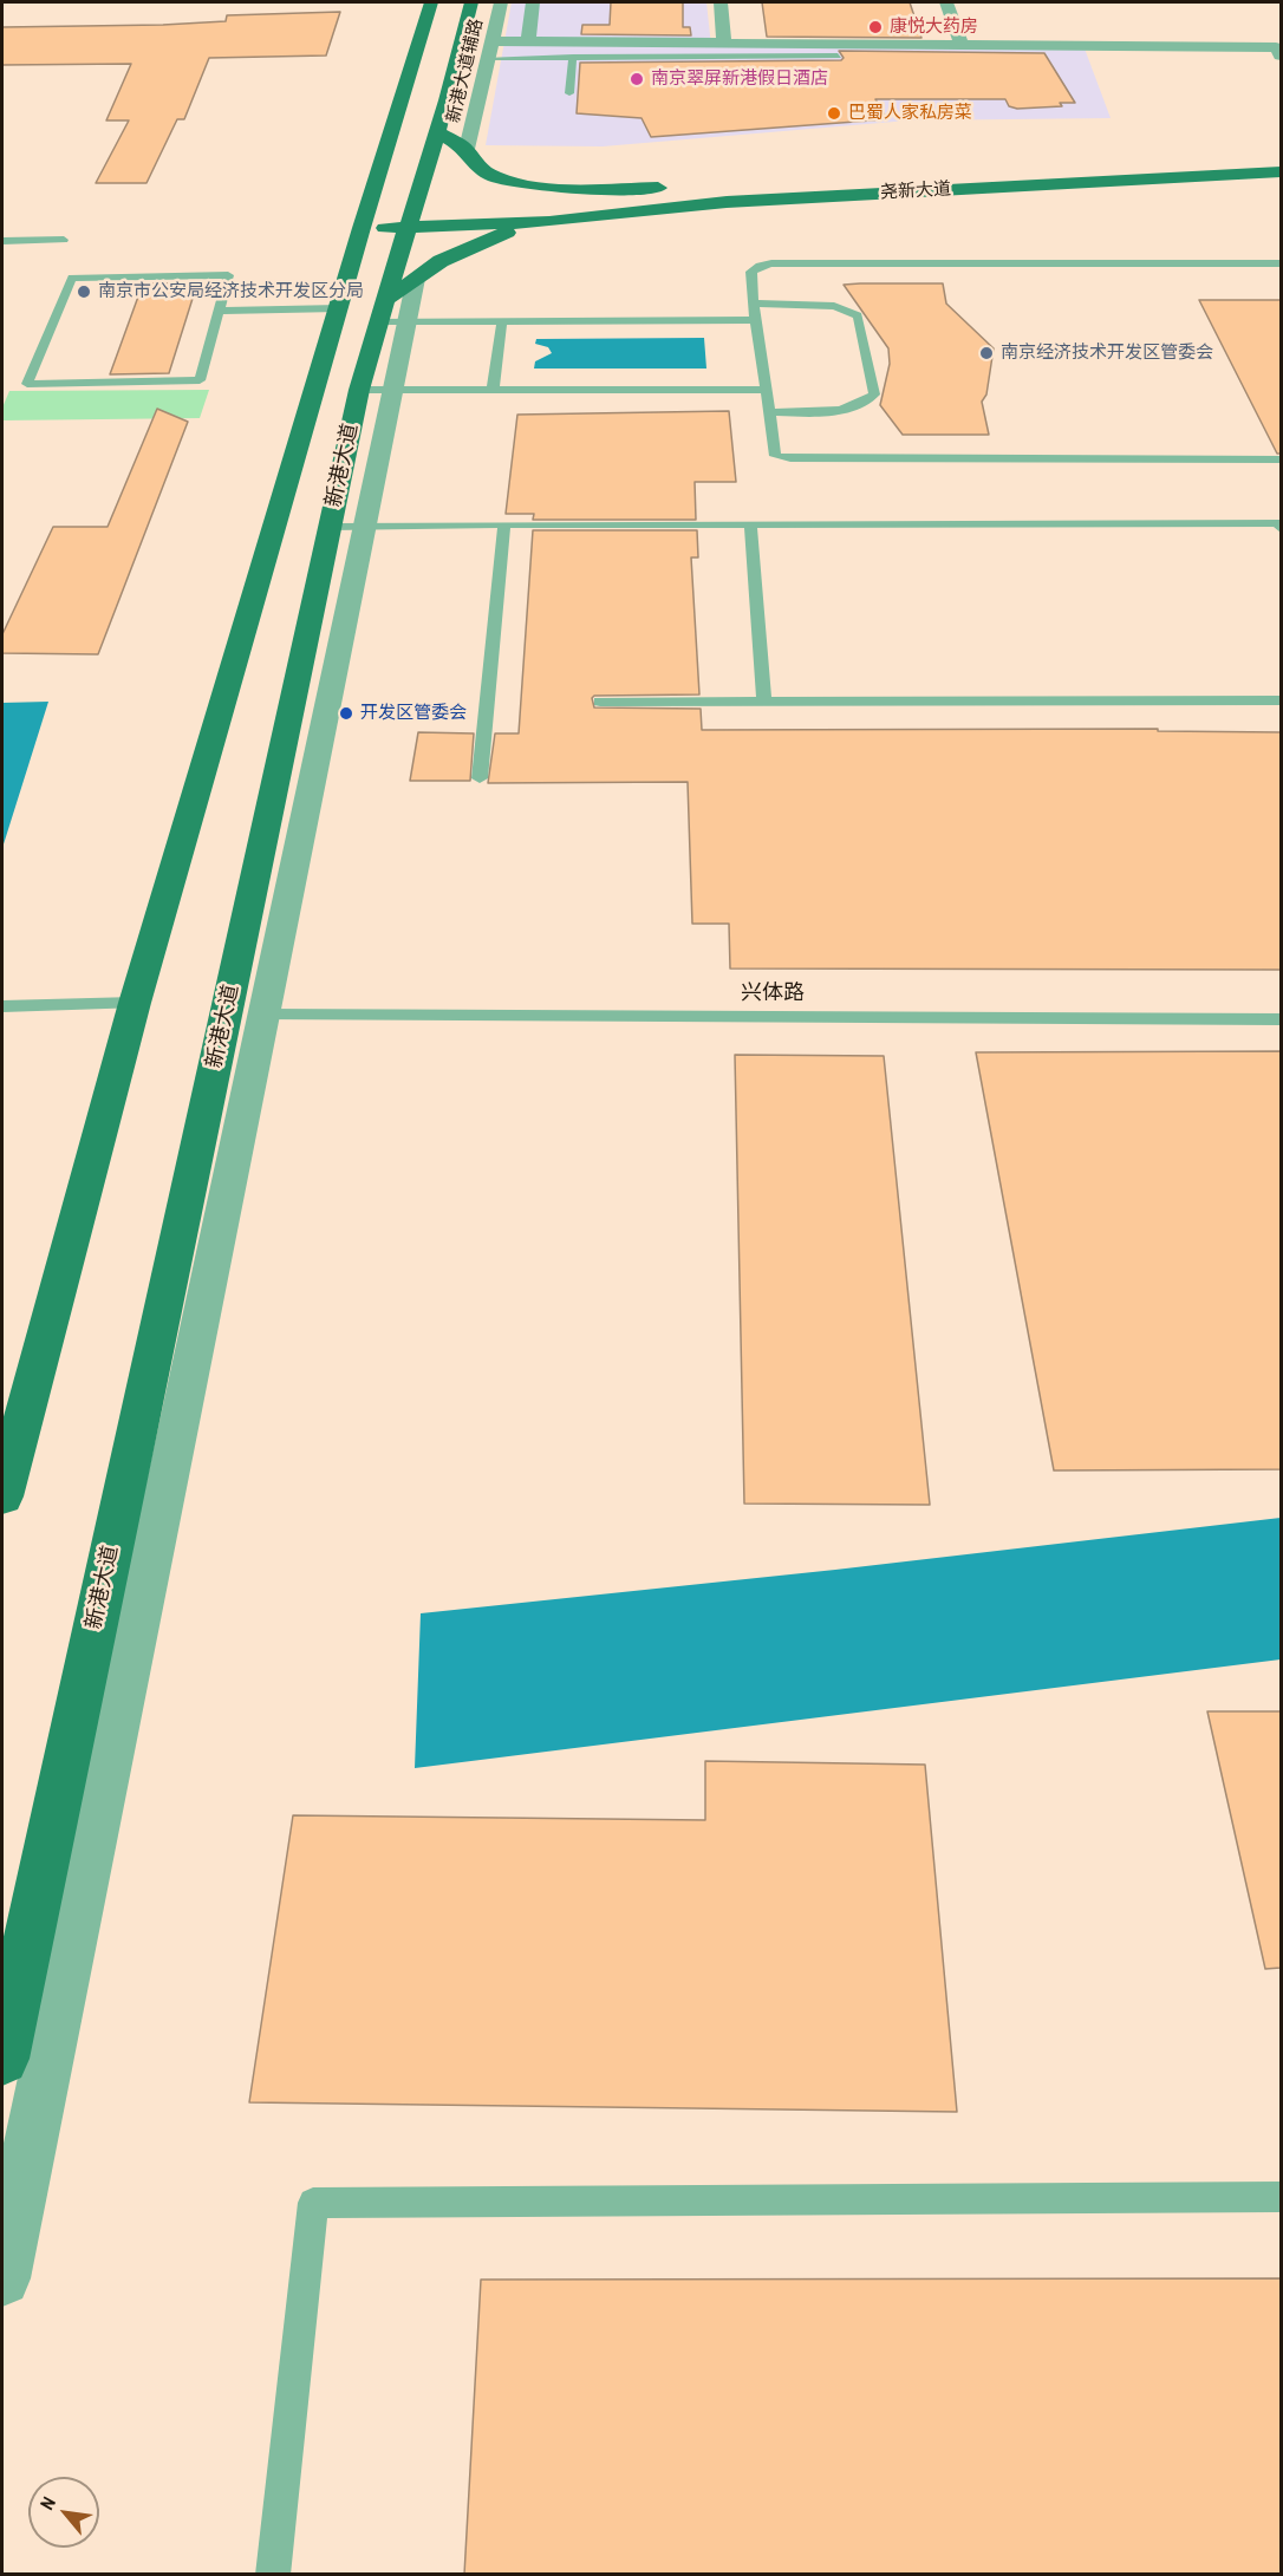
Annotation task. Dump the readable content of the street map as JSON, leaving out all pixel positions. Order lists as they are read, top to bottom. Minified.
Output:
{"streets":{"main road":["尧新大道","新港大道"],"street":["新港大道辅路"],"lane":["兴体路"]},"crossings":[["新港大道辅路","尧新大道"]],"places":["康悦大药房","南京翠屏新港假日酒店","巴蜀人家私房菜","南京市公安局经济技术开发区分局","南京经济技术开发区管委会","开发区管委会"],"north":"top left"}
